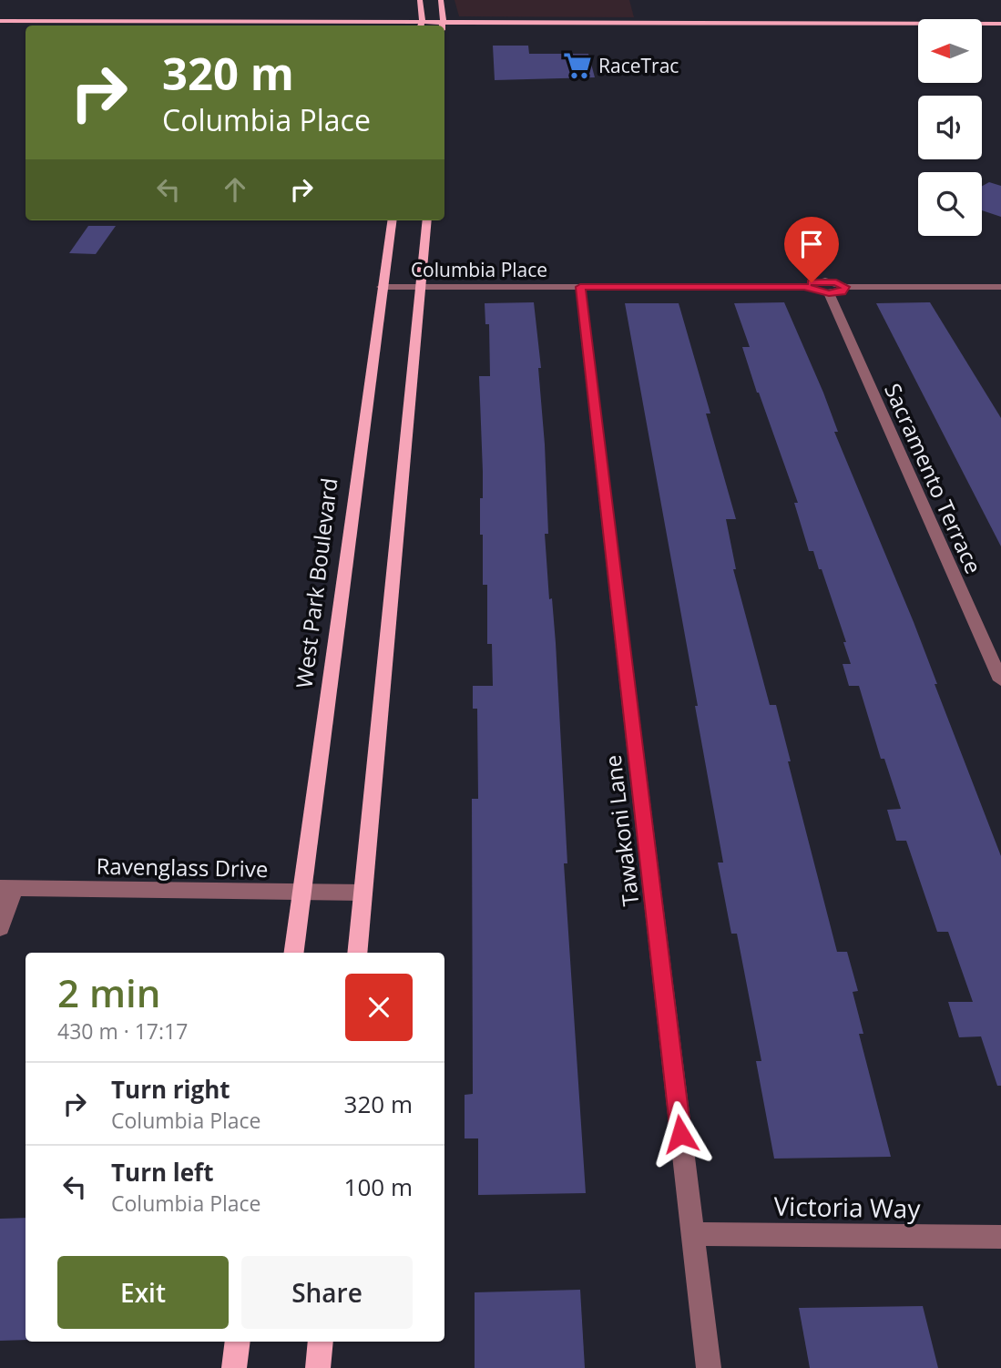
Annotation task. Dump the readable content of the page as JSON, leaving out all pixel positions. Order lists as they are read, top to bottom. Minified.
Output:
{"streets":{"main road":["West Park Boulevard"],"street":["Columbia Place","Sacramento Terrace","Tawakoni Lane","Ravenglass Drive","Victoria Way"]},"crossings":[["Columbia Place","Sacramento Terrace"],["Columbia Place","West Park Boulevard"],["Columbia Place","Tawakoni Lane"],["West Park Boulevard","Ravenglass Drive"],["Tawakoni Lane","Victoria Way"]],"places":{"supermarket":["RaceTrac"]},"north":"left","page":{"turn":["320 m","Columbia Place"],"heading":["2 min","430 m · 17:17"],"list":[{"name":"Turn right","note":"Columbia Place","value":"320 m"},{"name":"Turn left","note":"Columbia Place","value":"100 m"}],"buttons":["Exit","Share"]}}
